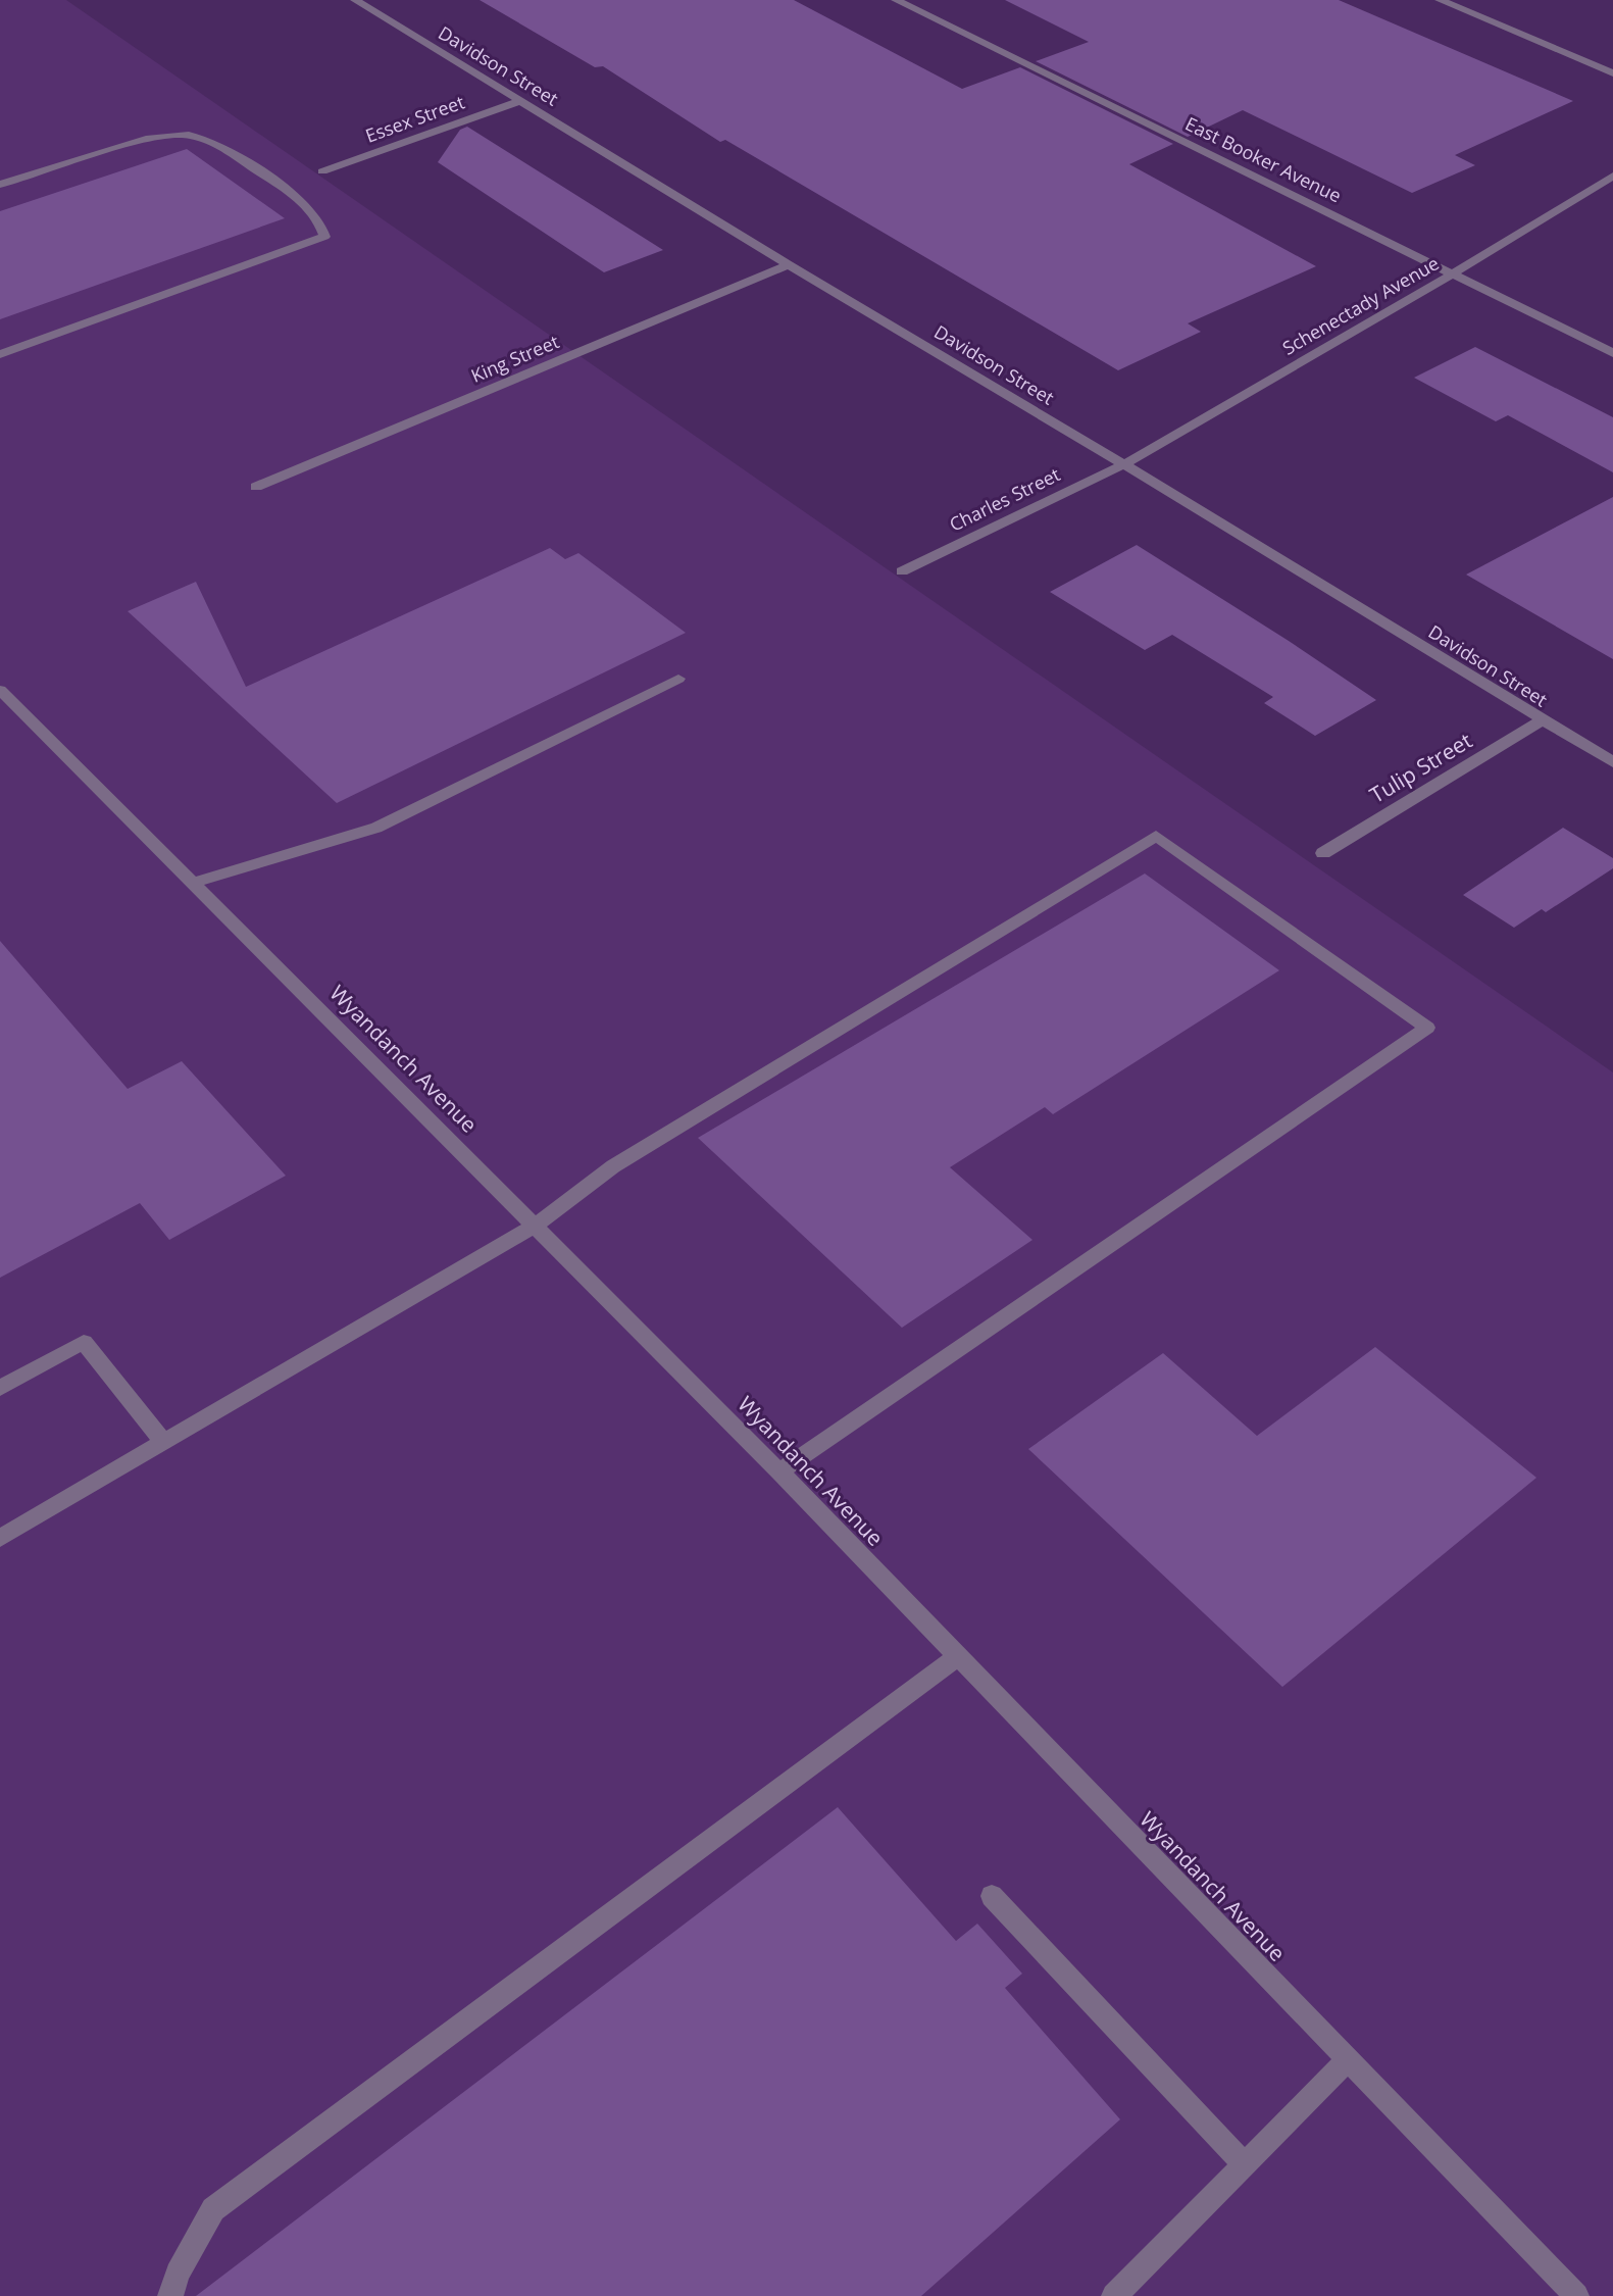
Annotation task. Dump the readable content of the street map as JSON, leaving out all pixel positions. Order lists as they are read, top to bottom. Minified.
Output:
{"streets":{"street":["Davidson Street","Essex Street","East Booker Avenue","Schenectady Avenue","King Street","Charles Street","Tulip Street","Wyandanch Avenue"]},"crossings":[["Davidson Street","Essex Street"],["Davidson Street","Schenectady Avenue"],["Davidson Street","King Street"],["Davidson Street","Charles Street"],["Davidson Street","Tulip Street"],["East Booker Avenue","Schenectady Avenue"],["Schenectady Avenue","Charles Street"]]}
